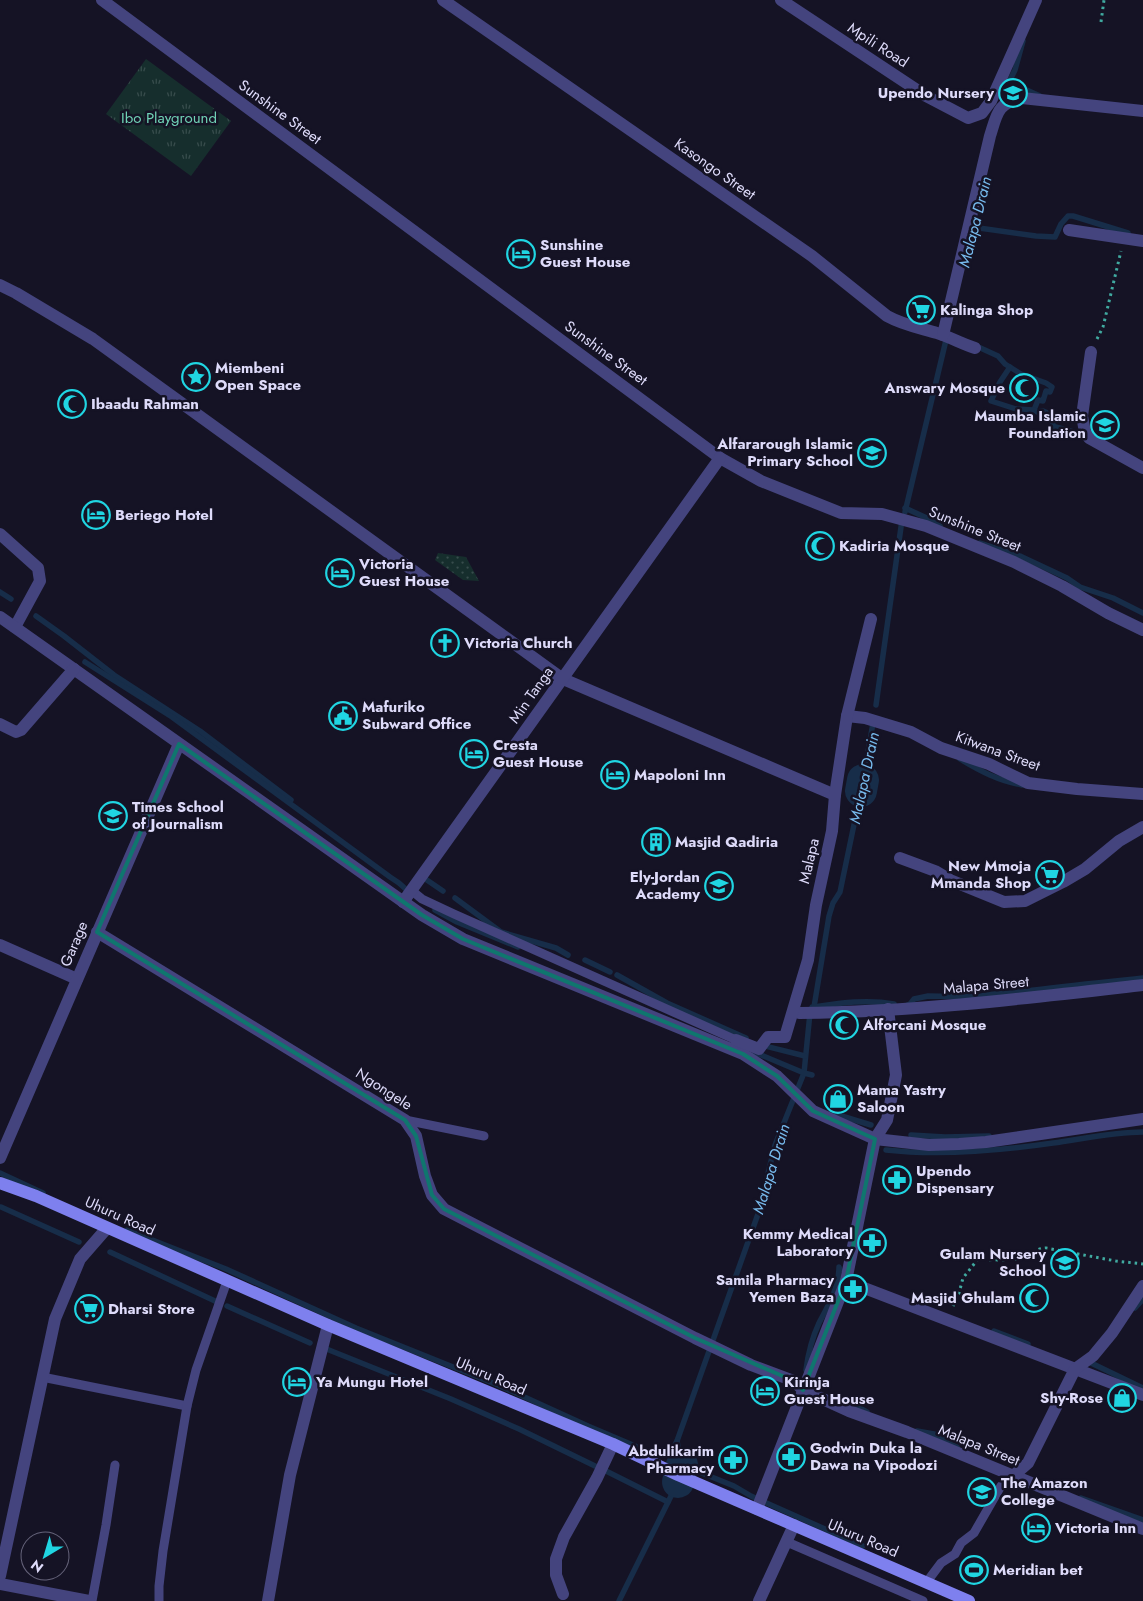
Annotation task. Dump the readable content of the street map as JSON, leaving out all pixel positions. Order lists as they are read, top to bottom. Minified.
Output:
{"streets":{"main road":["Uhuru Road"],"street":["Mpili Road","Sunshine Street","Kasongo Street","Min Tanga","Kitwana Street","Malapa","Garage","Malapa Street","Ngongele"]},"crossings":[["Sunshine Street","Min Tanga"],["Kitwana Street","Malapa"],["Garage","Ngongele"],["Malapa Street","Ngongele"]],"water":["Malapa Drain"],"parks":["Ibo Playground"],"places":{"school or university":["Upendo Nursery","Maumba Islamic Foundation","Alfararough Islamic Primary School","Times School of Journalism","Ely-Jordan Academy","Gulam Nursery School","The Amazon College"],"hotel":["Sunshine Guest House","Beriego Hotel","Victoria Guest House","Cresta Guest House","Mapoloni Inn","Ya Mungu Hotel","Kirinja Guest House","Victoria Inn"],"supermarket":["Kalinga Shop","New Mmoja Mmanda Shop","Dharsi Store"],"place":["Miembeni Open Space"],"mosque":["Answary Mosque","Ibaadu Rahman","Kadiria Mosque","Alforcani Mosque","Masjid Ghulam"],"church":["Victoria Church"],"public building":["Mafuriko Subward Office"],"building":["Masjid Qadiria"],"shop":["Mama Yastry Saloon","Shy-Rose"],"pharmacy":["Upendo Dispensary","Kemmy Medical Laboratory","Samila Pharmacy Yemen Baza","Godwin Duka la Dawa na Vipodozi","Abdulikarim Pharmacy"],"sports":["Meridian bet"]},"north":"bottom left"}
